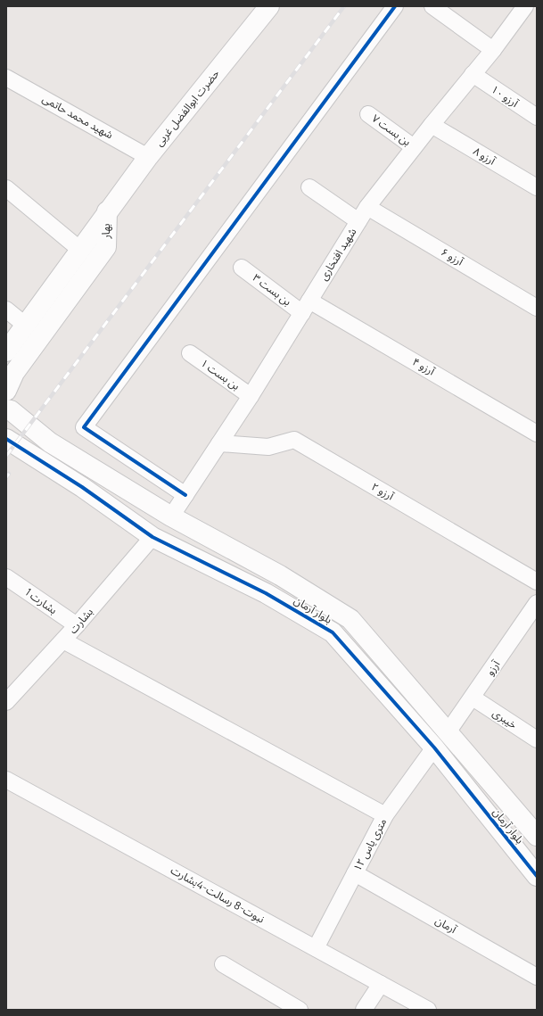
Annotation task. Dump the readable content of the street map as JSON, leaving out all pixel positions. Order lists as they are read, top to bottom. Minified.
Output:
{"streets":{"street":["آرزو ۱۰","حضرت ابوالفضل غربی","شهید محمد حاتمی","بن بست ۷","آرزو ۸","بهار","شهید افتخاری","آرزو ۶","بن بست ۳","آرزو ۴","بن بست ۱","آرزو ۲","بشارت 1","بلوار آرمان","بشارت","آرزو","خیبری","۱۲ متری یاس","نبوت-8 رسالت-4بشارت","آرمان"]},"crossings":[["آرزو ۱۰","شهید افتخاری"],["حضرت ابوالفضل غربی","شهید محمد حاتمی"],["حضرت ابوالفضل غربی","بهار"],["بن بست ۷","شهید افتخاری"],["آرزو ۸","شهید افتخاری"],["شهید افتخاری","آرزو ۶"],["شهید افتخاری","بن بست ۳"],["شهید افتخاری","آرزو ۴"],["شهید افتخاری","بن بست ۱"],["شهید افتخاری","آرزو ۲"],["شهید افتخاری","بلوار آرمان"],["بن بست ۳","آرزو ۴"],["بشارت 1","بشارت"],["بلوار آرمان","بشارت"],["بلوار آرمان","آرزو"],["بلوار آرمان","۱۲ متری یاس"],["آرزو","خیبری"],["۱۲ متری یاس","نبوت-8 رسالت-4بشارت"],["۱۲ متری یاس","آرمان"]]}
